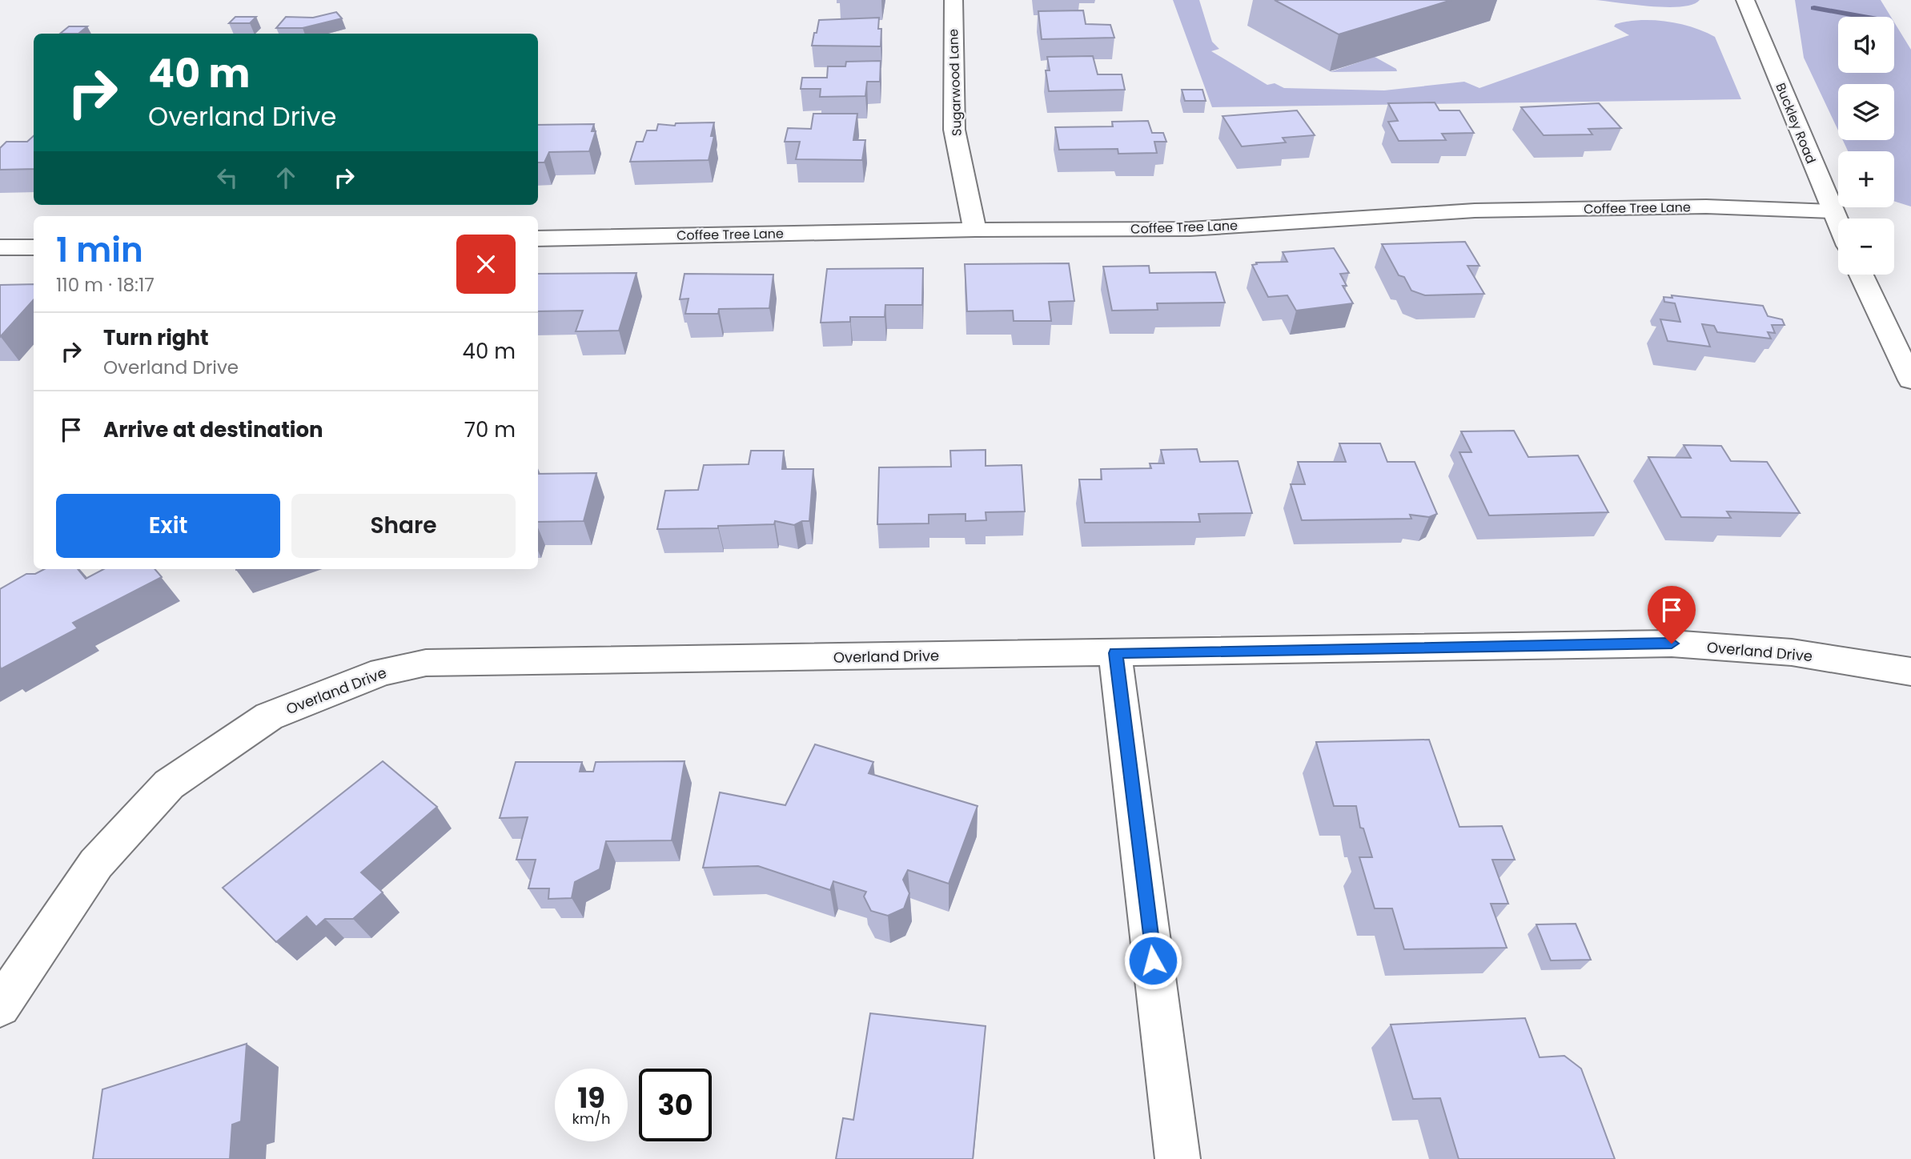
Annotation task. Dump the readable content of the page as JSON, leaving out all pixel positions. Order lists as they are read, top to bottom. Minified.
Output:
{"streets":{"street":["Sugarwood Lane","Buckley Road","Coffee Tree Lane","Overland Drive"]},"crossings":[["Sugarwood Lane","Coffee Tree Lane"],["Buckley Road","Coffee Tree Lane"]],"page":{"map_buttons":["+","−"],"turn":["40 m","Overland Drive"],"heading":["1 min","110 m · 18:17"],"list":[{"name":"Turn right","note":"Overland Drive","value":"40 m"},{"name":"Arrive at destination","value":"70 m"}],"buttons":["Exit","Share"],"speed":"19 km/h","limit":"30"}}
